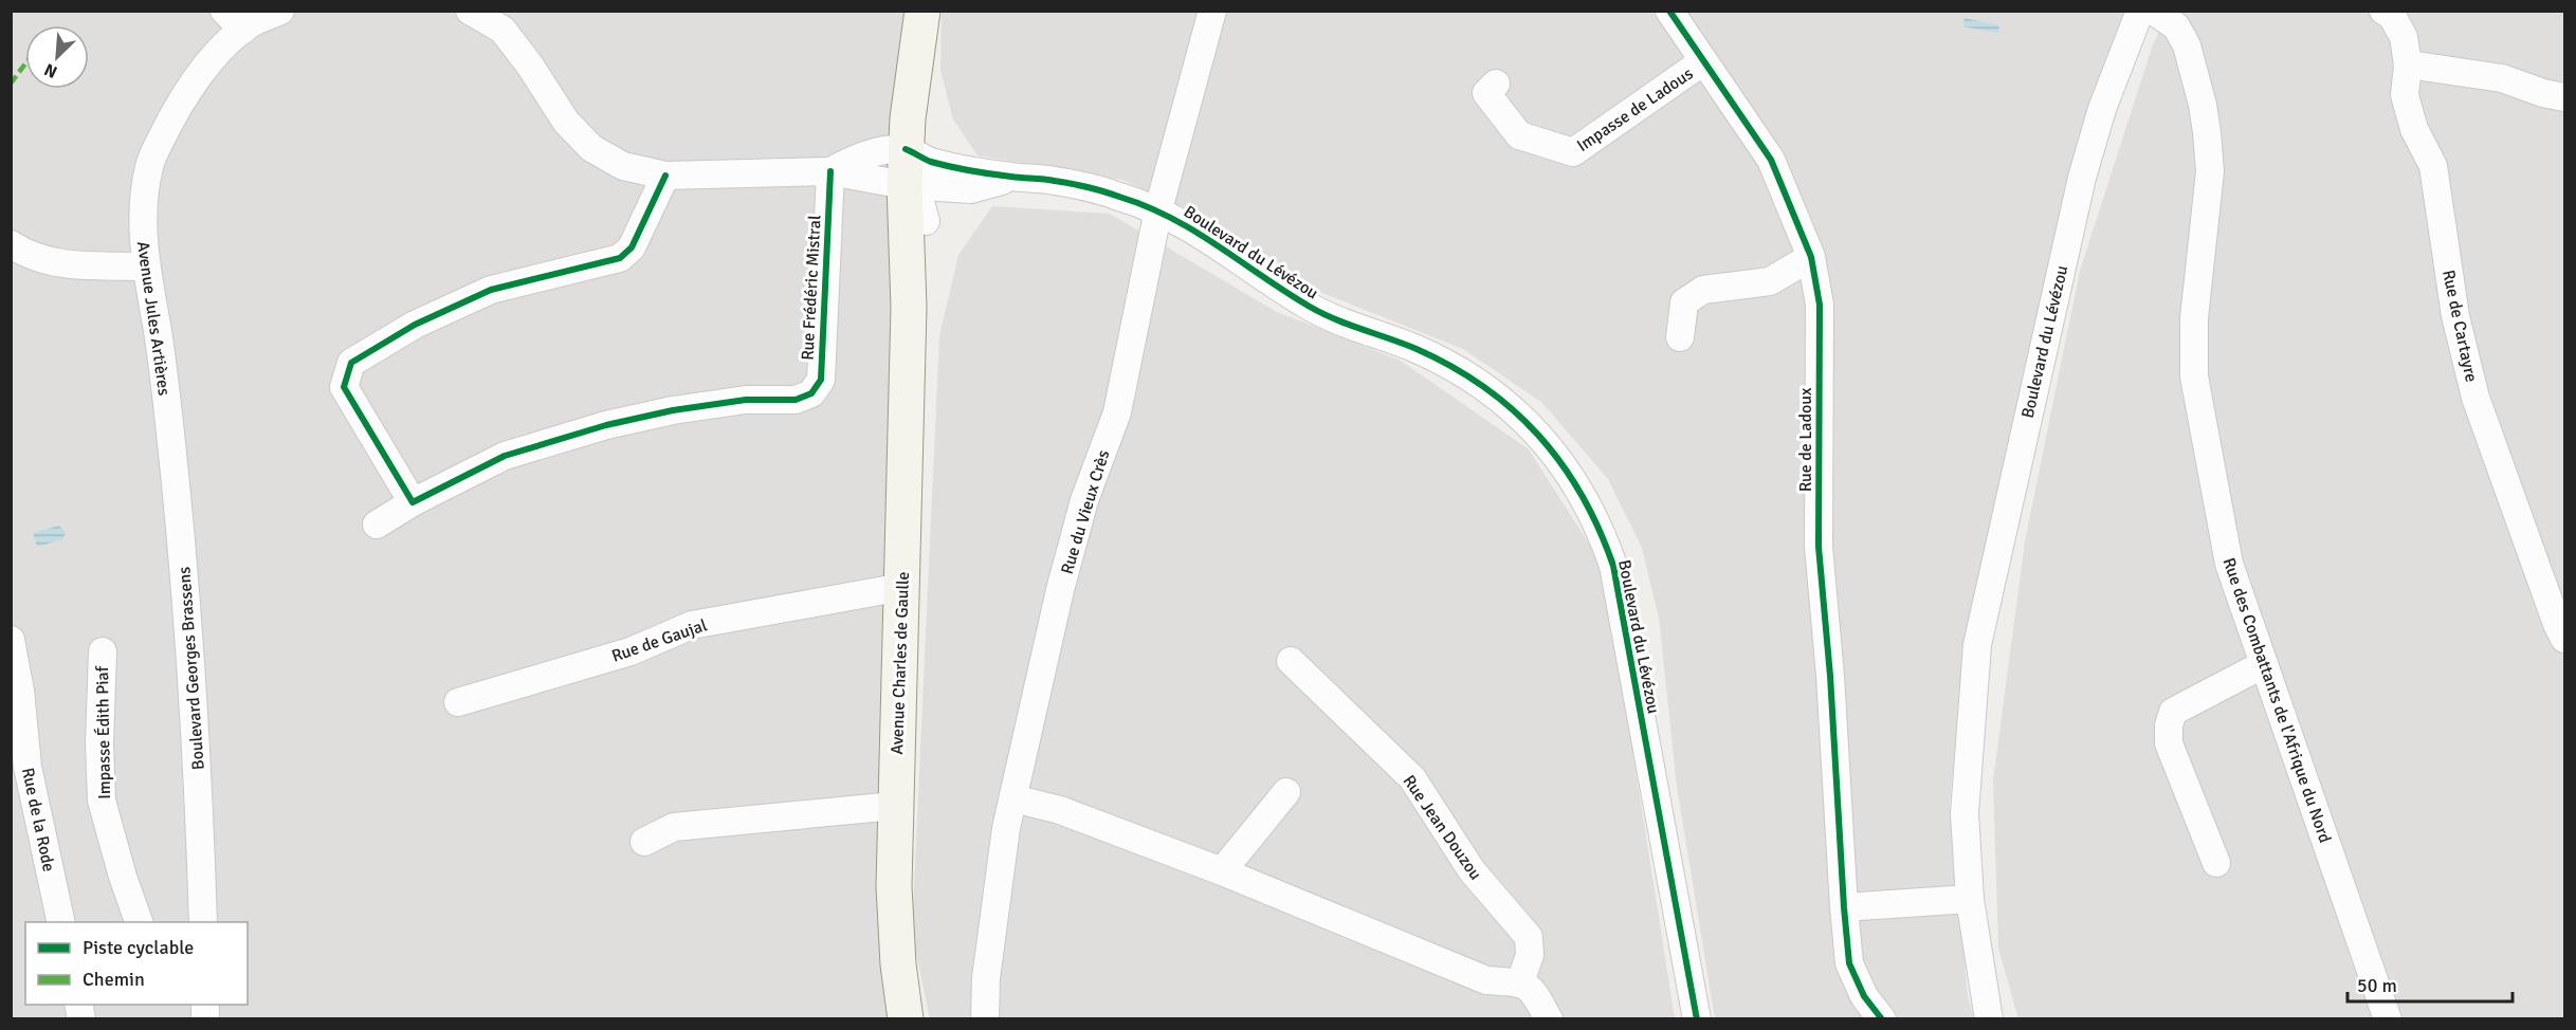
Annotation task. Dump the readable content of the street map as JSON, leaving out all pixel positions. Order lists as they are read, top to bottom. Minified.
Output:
{"streets":{"main road":["Avenue Charles de Gaulle"],"street":["Impasse de Ladous","Boulevard du Lévézou","Rue Frédéric Mistral","Avenue Jules Artières","Rue de Cartayre","Rue de Ladoux","Rue du Vieux Crès","Rue de Gaujal","Boulevard Georges Brassens","Rue des Combattants de l'Afrique du Nord","Impasse Édith Piaf","Rue de la Rode","Rue Jean Douzou"]},"crossings":[["Impasse de Ladous","Rue de Ladoux"],["Boulevard du Lévézou","Rue du Vieux Crès"],["Boulevard du Lévézou","Avenue Charles de Gaulle"],["Avenue Jules Artières","Boulevard Georges Brassens"],["Rue de Gaujal","Avenue Charles de Gaulle"]],"legend":["Piste cyclable","Chemin"],"scale_bar":"50 m","north":"bottom left"}
